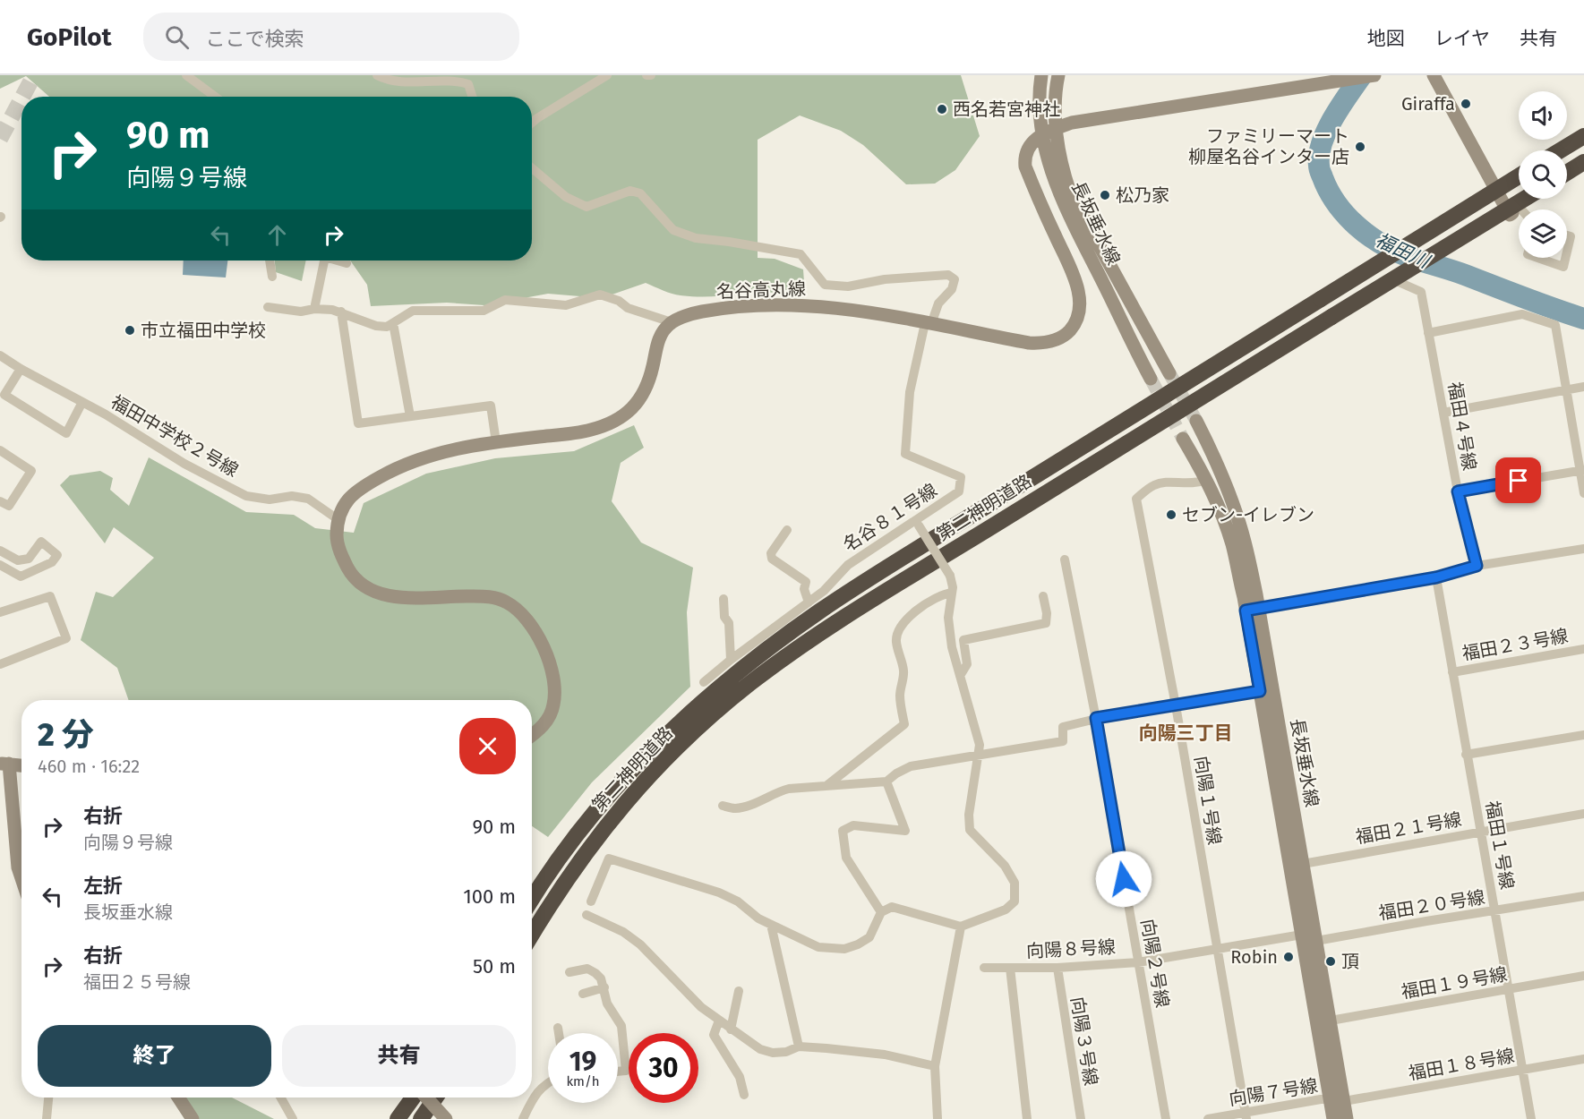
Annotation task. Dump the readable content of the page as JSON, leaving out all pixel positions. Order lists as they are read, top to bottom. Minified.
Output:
{"streets":{"highway":["第二神明道路"],"street":["長坂垂水線","名谷高丸線","福田４号線","福田中学校２号線","名谷８１号線","福田２３号線","向陽１号線","福田２１号線","福田１号線","福田２０号線","向陽８号線","向陽２号線","福田１９号線","向陽３号線","福田１８号線","向陽７号線"]},"crossings":[["長坂垂水線","名谷高丸線"],["長坂垂水線","向陽１号線"],["長坂垂水線","福田２１号線"],["長坂垂水線","福田２０号線"],["長坂垂水線","向陽８号線"],["長坂垂水線","福田１９号線"],["長坂垂水線","福田１８号線"],["長坂垂水線","向陽７号線"],["名谷高丸線","名谷８１号線"],["福田２３号線","福田１号線"],["向陽１号線","向陽８号線"],["向陽１号線","向陽７号線"],["福田２１号線","福田１号線"],["福田１号線","福田２０号線"],["福田１号線","福田１９号線"],["福田１号線","福田１８号線"],["向陽８号線","向陽２号線"],["向陽８号線","向陽３号線"],["福田１８号線","向陽７号線"]],"districts":["向陽三丁目"],"water":["福田川"],"places":["Giraffa","西名若宮神社","ファミリーマート 柳屋名谷インター店","松乃家","市立福田中学校","セブン-イレブン","Robin","頂"],"page":{"header":"GoPilot","search":"ここで検索","nav":["地図","レイヤ","共有"],"turn":["90 m","向陽９号線"],"heading":["2 分","460 m · 16:22"],"list":[{"name":"右折","note":"向陽９号線","value":"90 m"},{"name":"左折","note":"長坂垂水線","value":"100 m"},{"name":"右折","note":"福田２５号線","value":"50 m"}],"buttons":["終了","共有"],"speed":"19 km/h","limit":"30"}}
